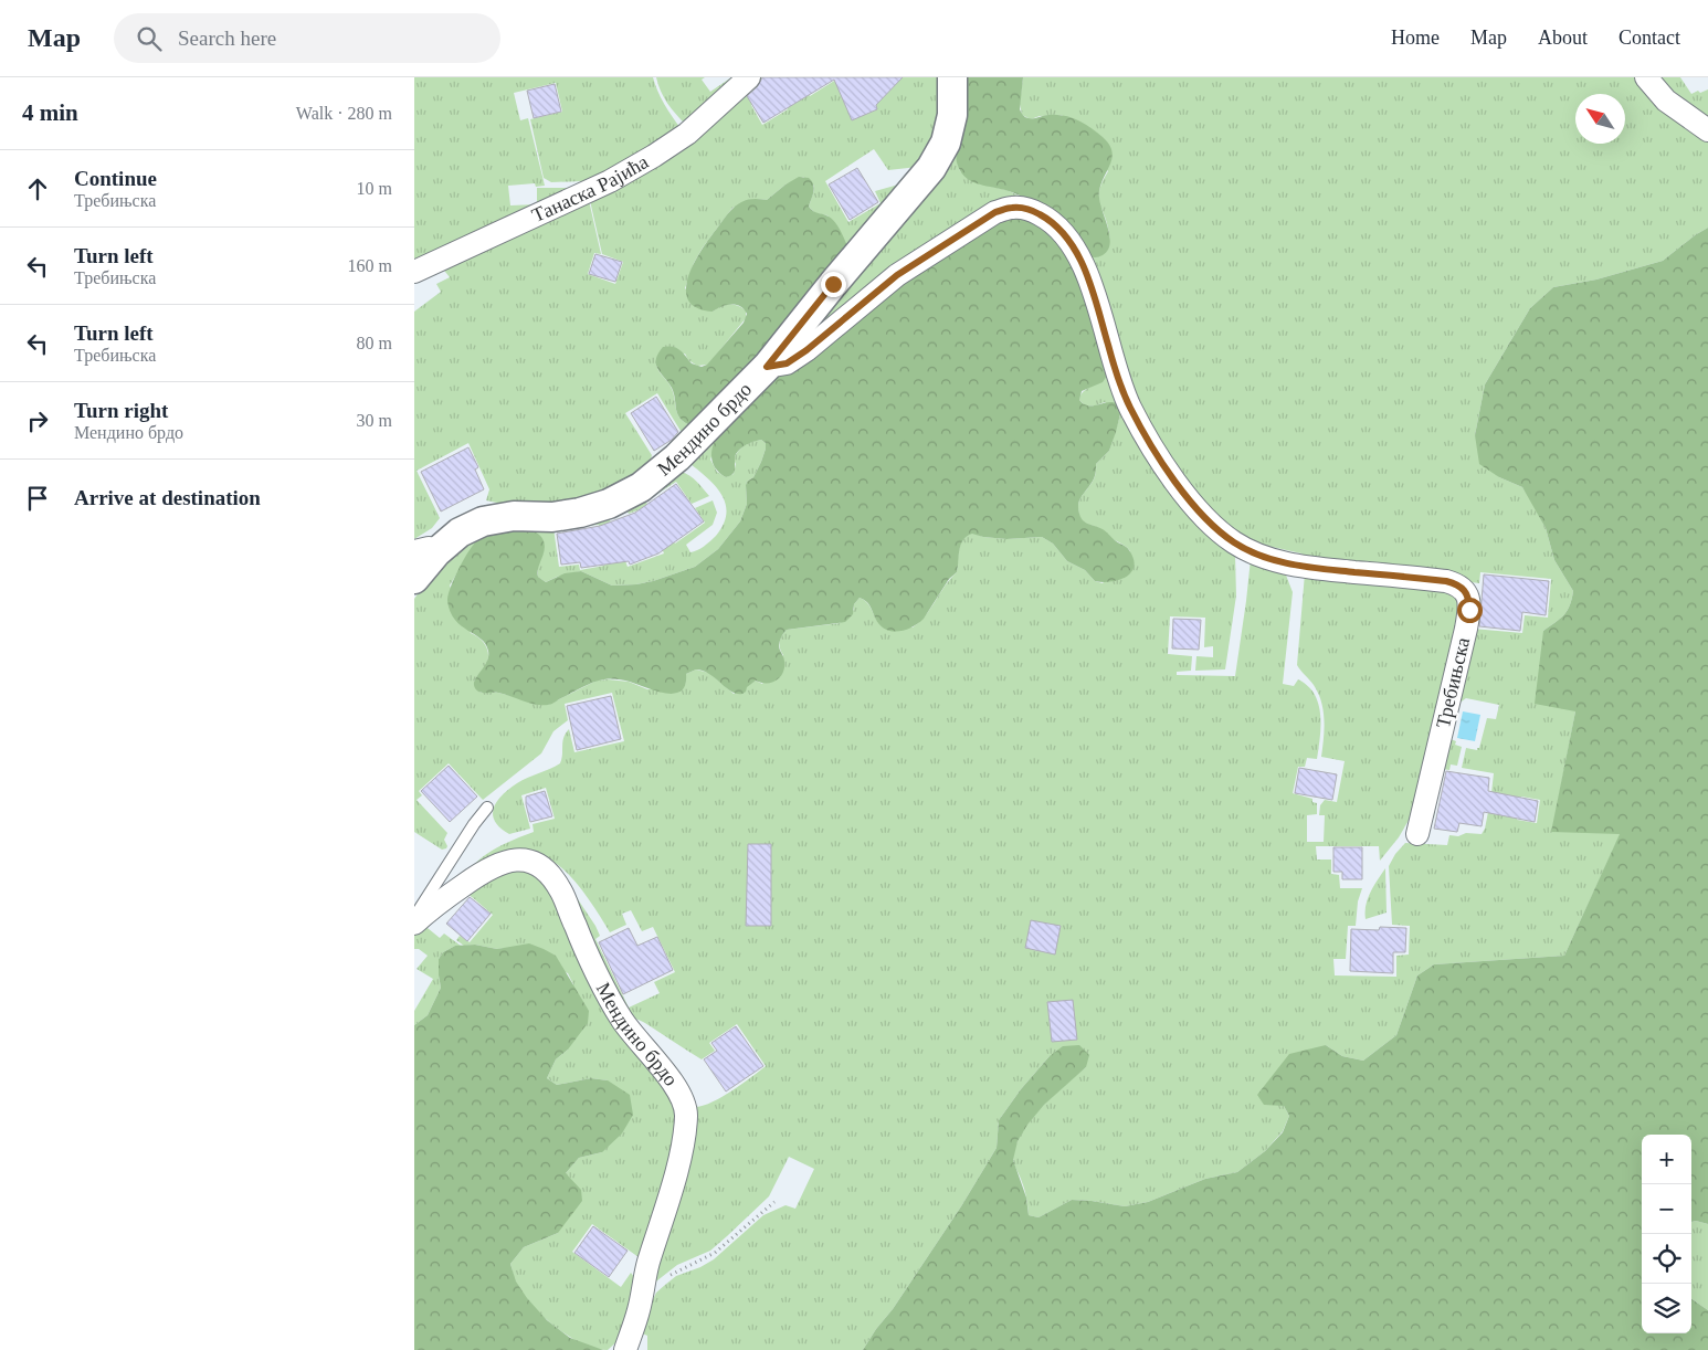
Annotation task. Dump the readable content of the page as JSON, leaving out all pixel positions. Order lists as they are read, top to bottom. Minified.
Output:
{"streets":{"street":["Танаска Рајића","Мендино брдо","Требињска"]},"crossings":[["Мендино брдо","Требињска"]],"north":"top left","page":{"header":"Map","search":"Search here","nav":["Home","Map","About","Contact"],"heading":["4 min","Walk · 280 m"],"list":[["Continue","Требињска","10 m"],["Turn left","Требињска","160 m"],["Turn left","Требињска","80 m"],["Turn right","Мендино брдо","30 m"],"Arrive at destination"],"map_buttons":["+","−"]}}
